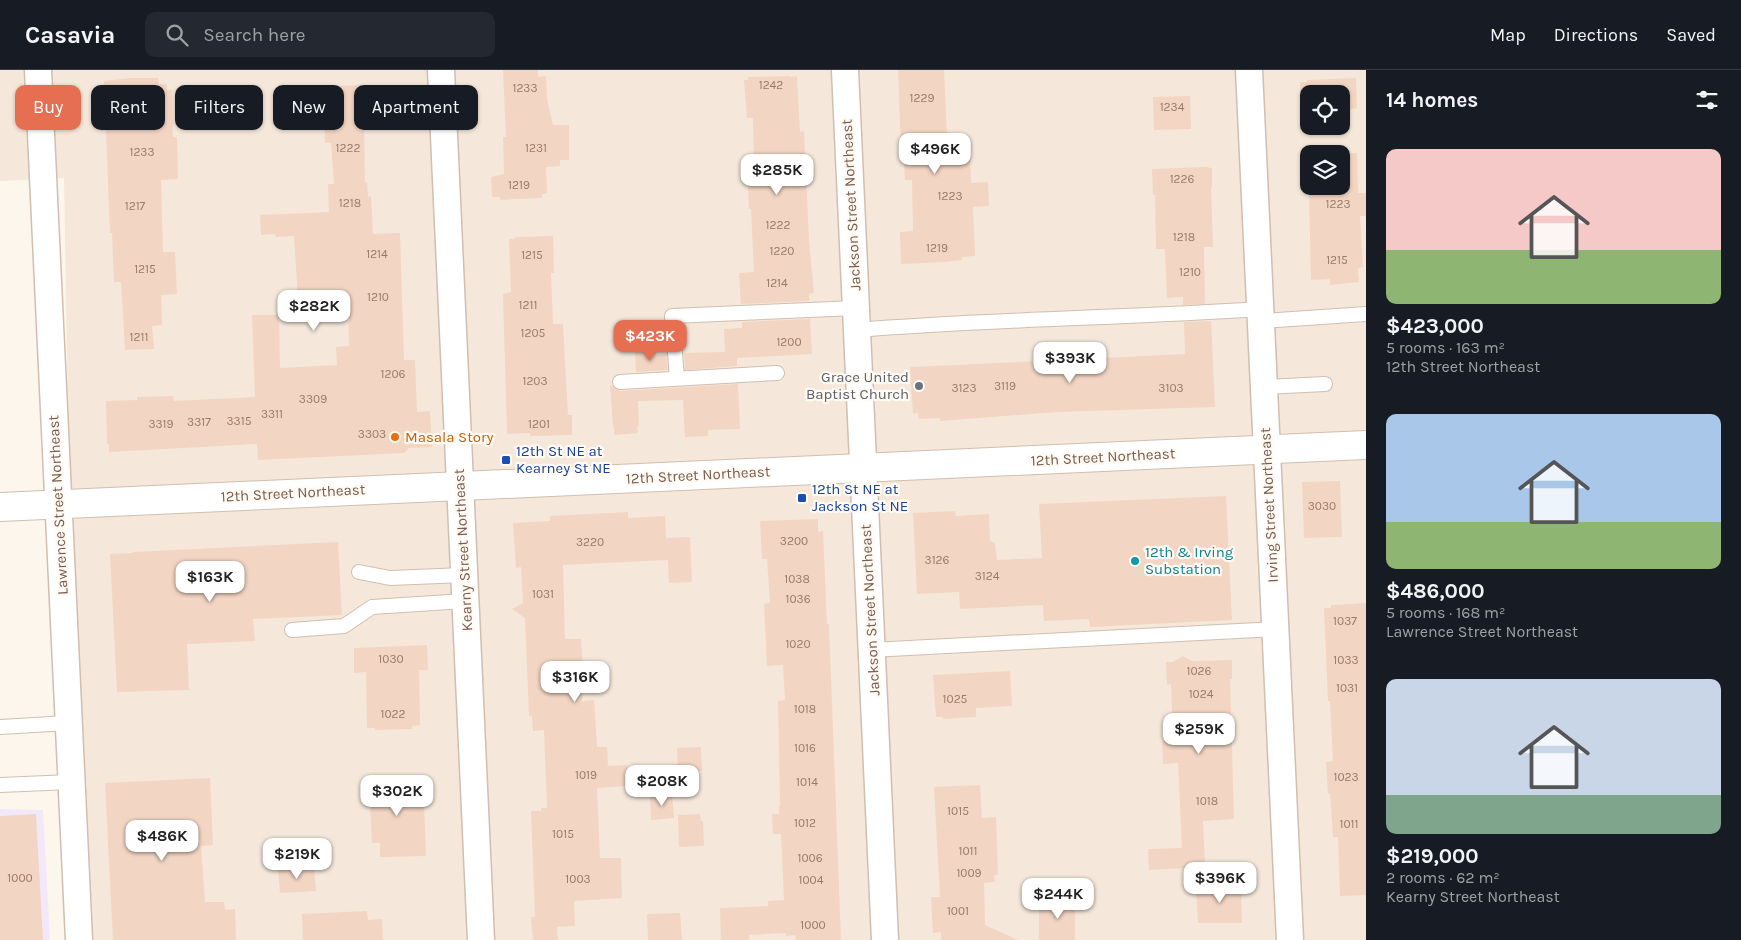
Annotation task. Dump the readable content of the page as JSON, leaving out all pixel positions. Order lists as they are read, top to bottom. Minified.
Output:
{"streets":{"street":["Jackson Street Northeast","12th Street Northeast","Lawrence Street Northeast","Irving Street Northeast","Kearny Street Northeast"]},"crossings":[["Jackson Street Northeast","12th Street Northeast"],["12th Street Northeast","Lawrence Street Northeast"],["12th Street Northeast","Irving Street Northeast"],["12th Street Northeast","Kearny Street Northeast"]],"places":{"other":["Grace United Baptist Church","Masala Story","12th & Irving Substation"],"transit":["12th St NE at Kearney St NE","12th St NE at Jackson St NE"]},"house_numbers":["1242","1233","1229","1234","1222","1231","1233","1226","1219","1223","1218","1223","1217","1222","1218","1219","1220","1214","1215","1215","1215","1210","1214","1210","1211","1205","1211","1200","1206","1203","3119","3123","3103","3309","3311","3315","3317","3319","1201","3303","3030","3200","3220","3126","3124","1038","1031","1036","1037","1020","1030","1033","1026","1031","1024","1025","1018","1022","1016","1019","1023","1014","1018","1015","1012","1011","1015","1011","1006","1009","1000","1003","1004","1001","1000"],"page":{"header":"Casavia","search":"Search here","nav":["Map","Directions","Saved"],"heading":"14 homes","chip":["Buy","Rent","Filters","New","Apartment"],"list":[{"name":"$423,000","note":"5 rooms · 163 m² · 12th Street Northeast"},{"name":"$486,000","note":"5 rooms · 168 m² · Lawrence Street Northeast"},{"name":"$219,000","note":"2 rooms · 62 m² · Kearny Street Northeast"}],"price":["$496K","$285K","$282K","$423K","$393K","$163K","$316K","$259K","$208K","$302K","$486K","$219K","$396K","$244K"]}}
